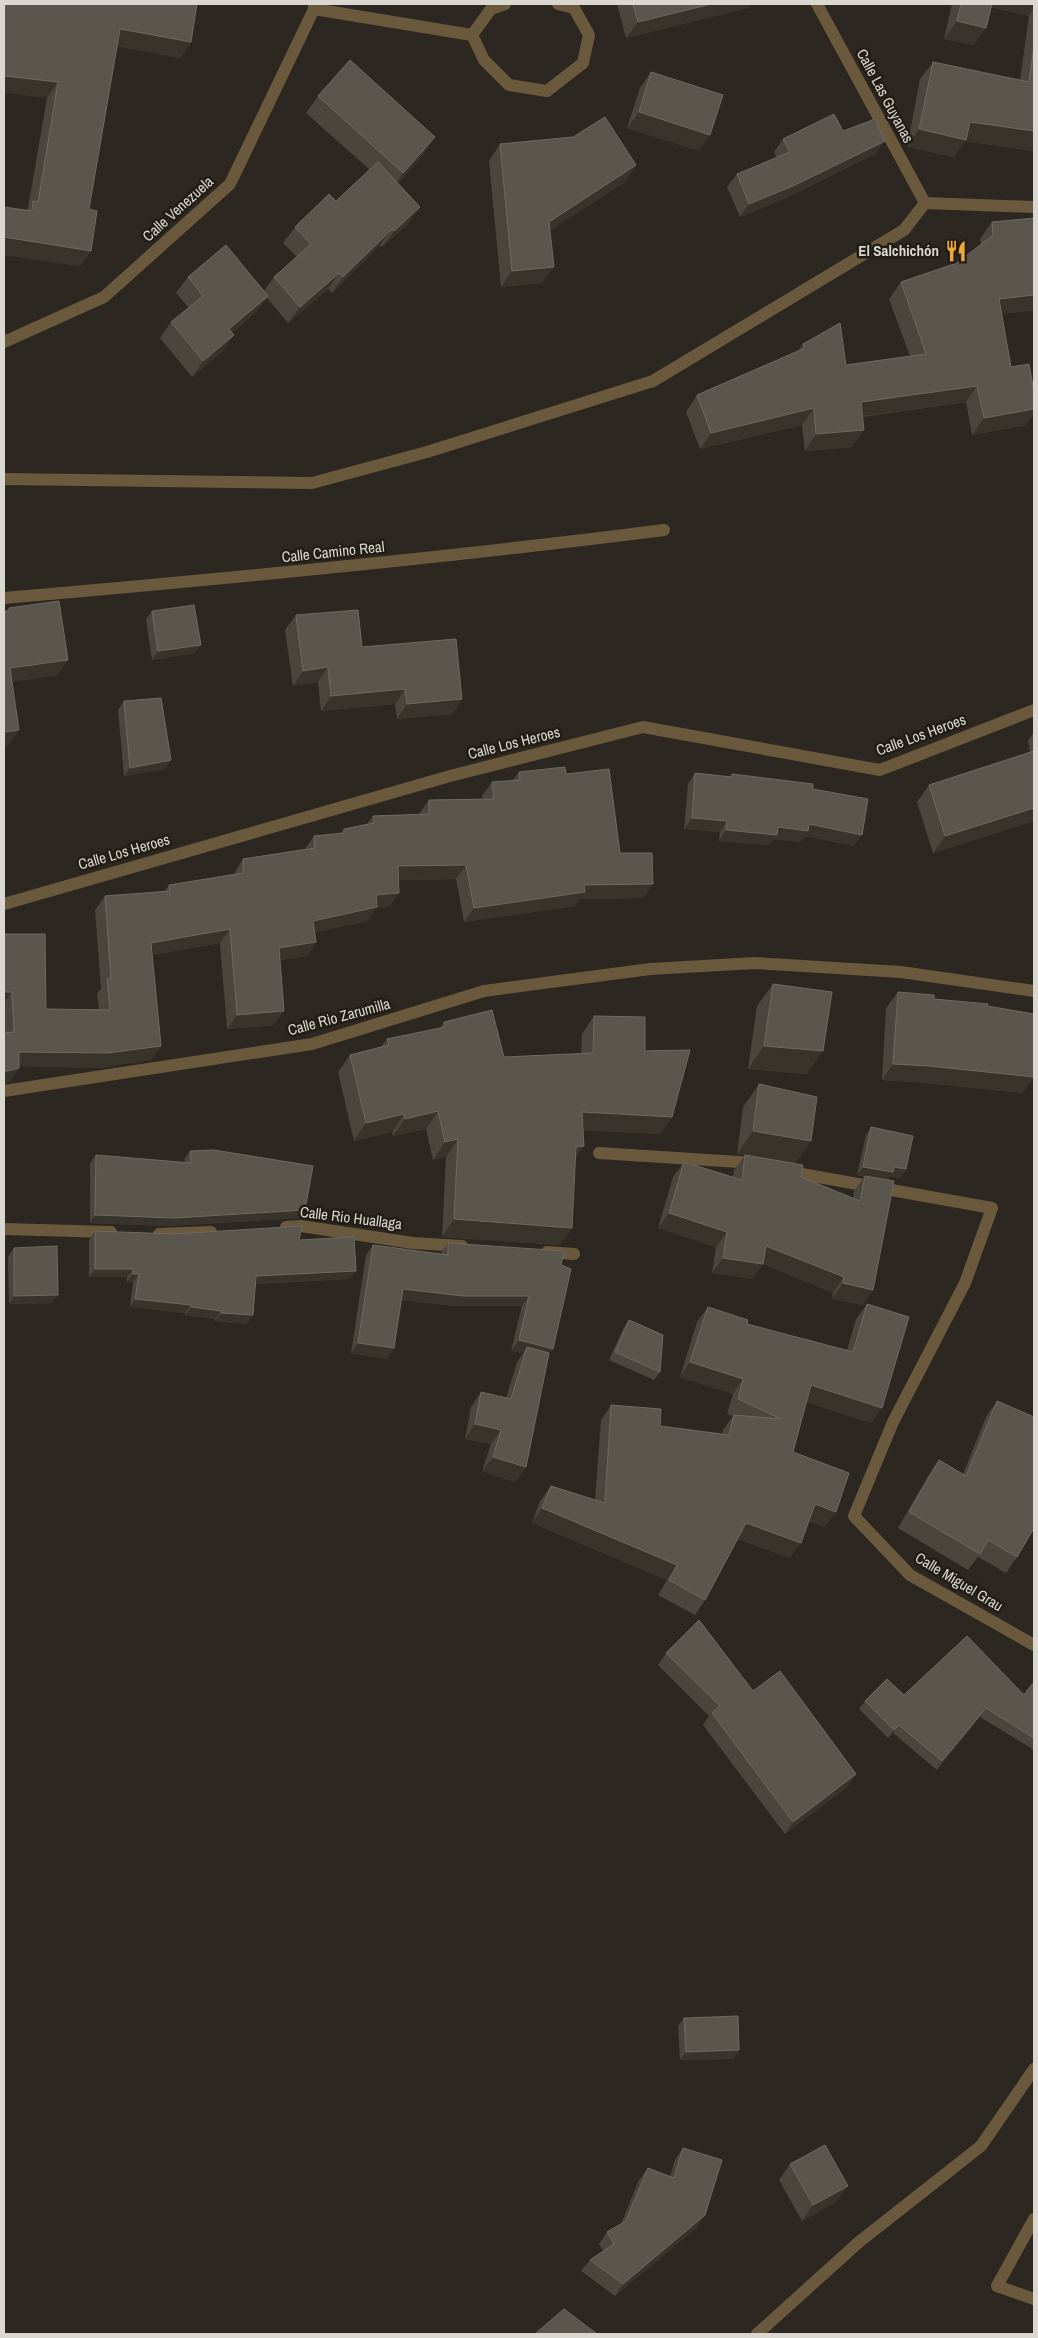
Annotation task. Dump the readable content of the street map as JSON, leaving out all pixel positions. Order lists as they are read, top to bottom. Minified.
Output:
{"streets":{"street":["Calle Las Guyanas","Calle Venezuela","Calle Camino Real","Calle Los Heroes","Calle Rio Zarumilla","Calle Rio Huallaga","Calle Miguel Grau"]},"places":{"restaurant":["El Salchichón"]}}
